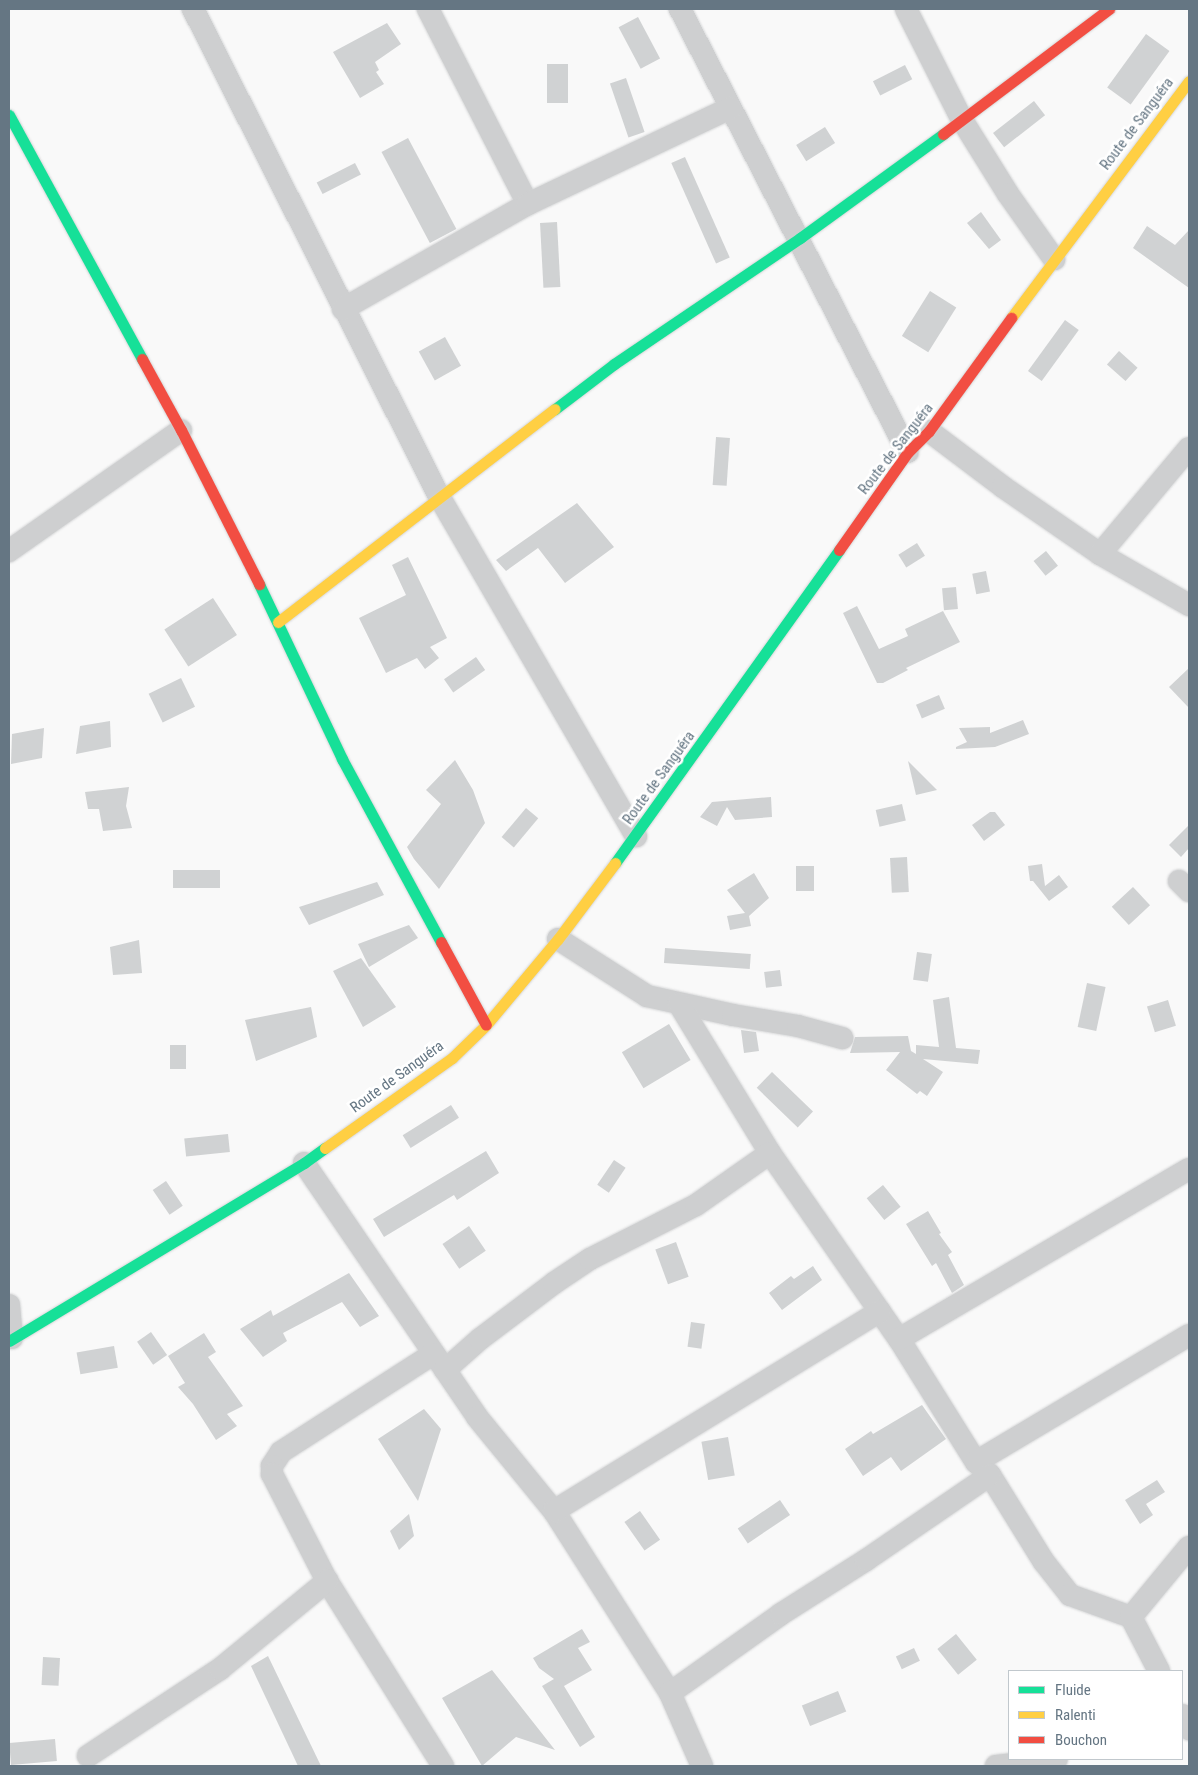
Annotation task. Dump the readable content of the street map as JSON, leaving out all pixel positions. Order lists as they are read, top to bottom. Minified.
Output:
{"streets":{"street":["Route de Sanguéra"]},"legend":["Fluide","Ralenti","Bouchon"]}
